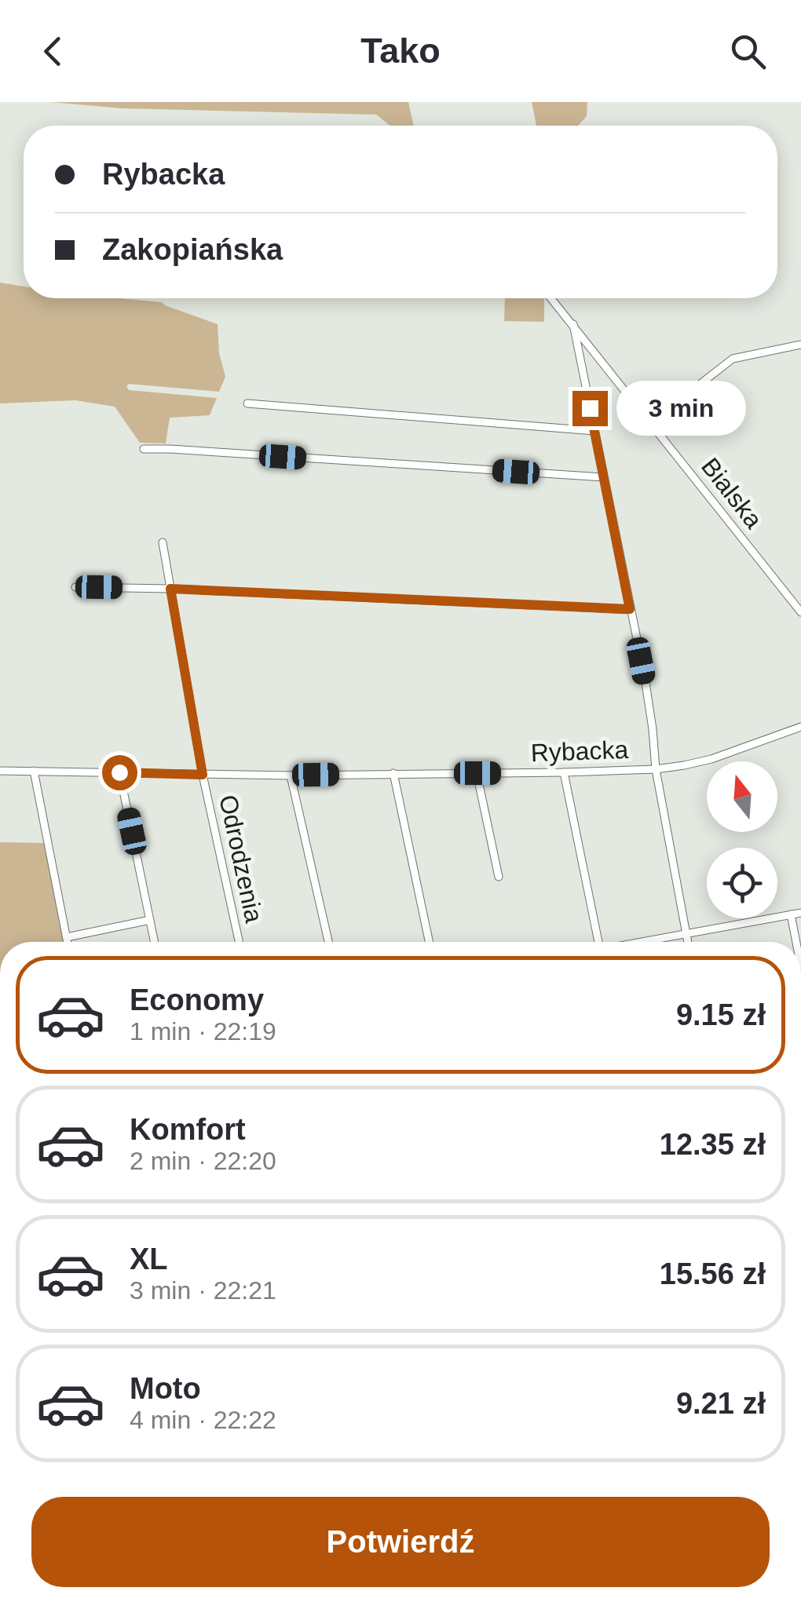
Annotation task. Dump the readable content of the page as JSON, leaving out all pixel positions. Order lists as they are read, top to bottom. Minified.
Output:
{"streets":{"street":["Bialska","Rybacka","Odrodzenia"]},"crossings":[["Rybacka","Odrodzenia"]],"north":"top","page":{"header":"Tako","banner":["Rybacka","Zakopiańska"],"bubble":"3 min","list":[{"name":"Economy","note":"1 min · 22:19","value":"9.15 zł"},{"name":"Komfort","note":"2 min · 22:20","value":"12.35 zł"},{"name":"XL","note":"3 min · 22:21","value":"15.56 zł"},{"name":"Moto","note":"4 min · 22:22","value":"9.21 zł"}],"buttons":"Potwierdź"}}
